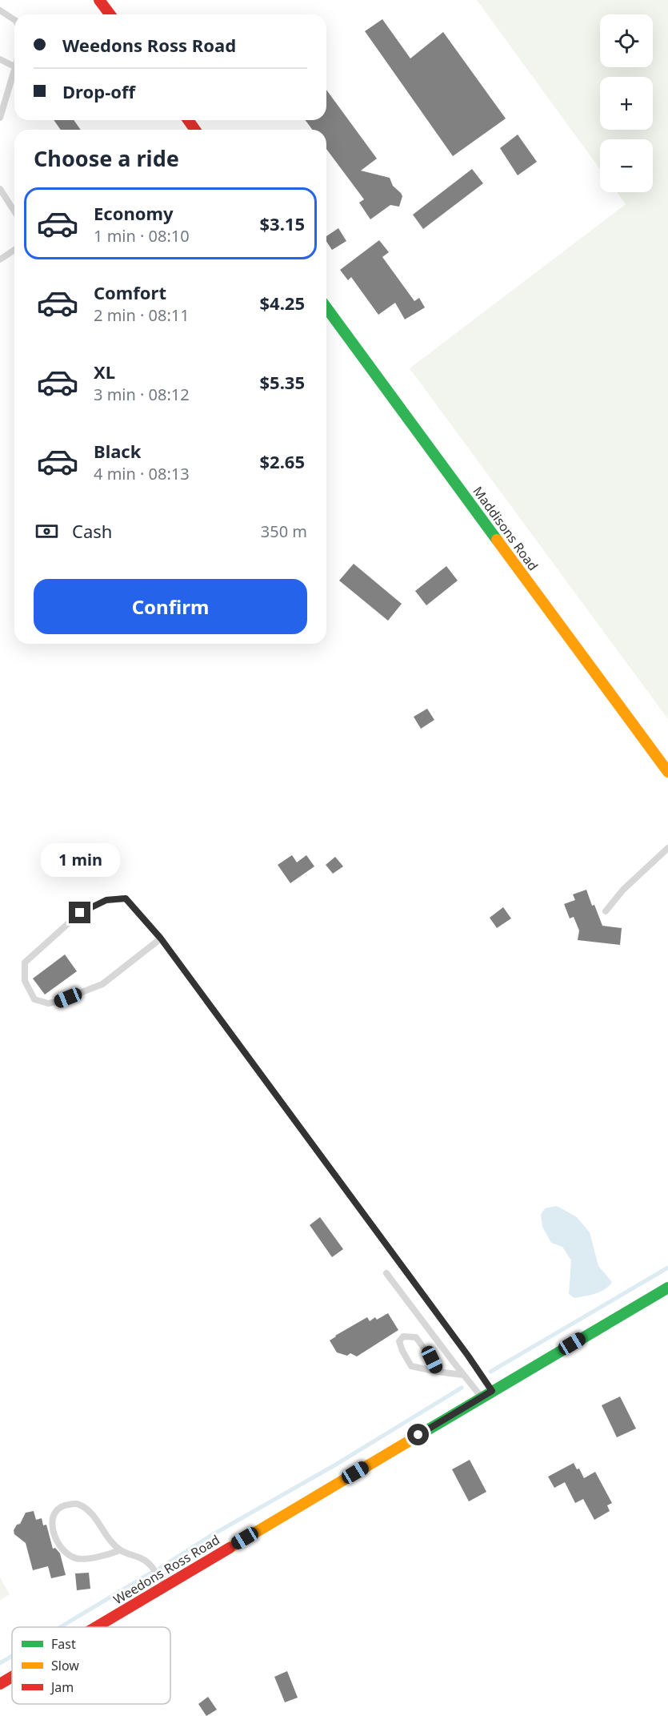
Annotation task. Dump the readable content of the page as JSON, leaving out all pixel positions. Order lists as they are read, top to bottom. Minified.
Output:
{"streets":{"main road":["Maddisons Road","Weedons Ross Road"]},"legend":["Fast","Slow","Jam"],"page":{"map_buttons":["+","−"],"banner":["Weedons Ross Road","Drop-off"],"heading":"Choose a ride","list":[{"name":"Economy","note":"1 min · 08:10","value":"$3.15"},{"name":"Comfort","note":"2 min · 08:11","value":"$4.25"},{"name":"XL","note":"3 min · 08:12","value":"$5.35"},{"name":"Black","note":"4 min · 08:13","value":"$2.65"}],"pay":["Cash","350 m"],"buttons":"Confirm","bubble":"1 min"}}
